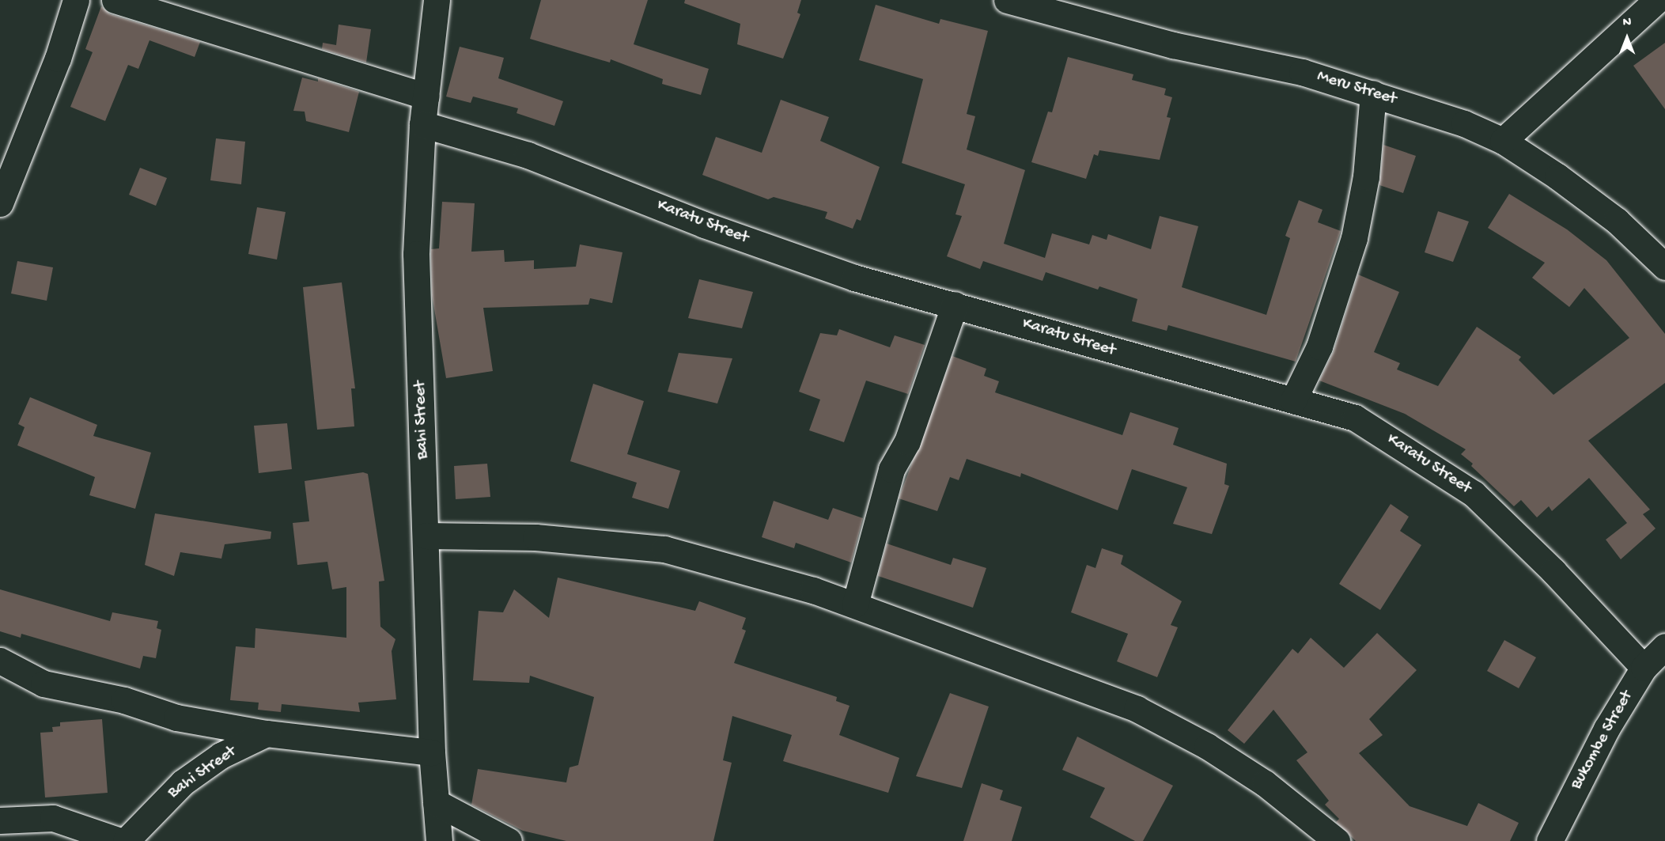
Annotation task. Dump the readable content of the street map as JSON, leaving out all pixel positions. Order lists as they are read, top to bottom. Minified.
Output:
{"streets":{"street":["Meru Street","Karatu Street","Bahi Street","Bukombe Street"]},"crossings":[["Karatu Street","Bahi Street"],["Karatu Street","Bukombe Street"]],"north":"top"}
